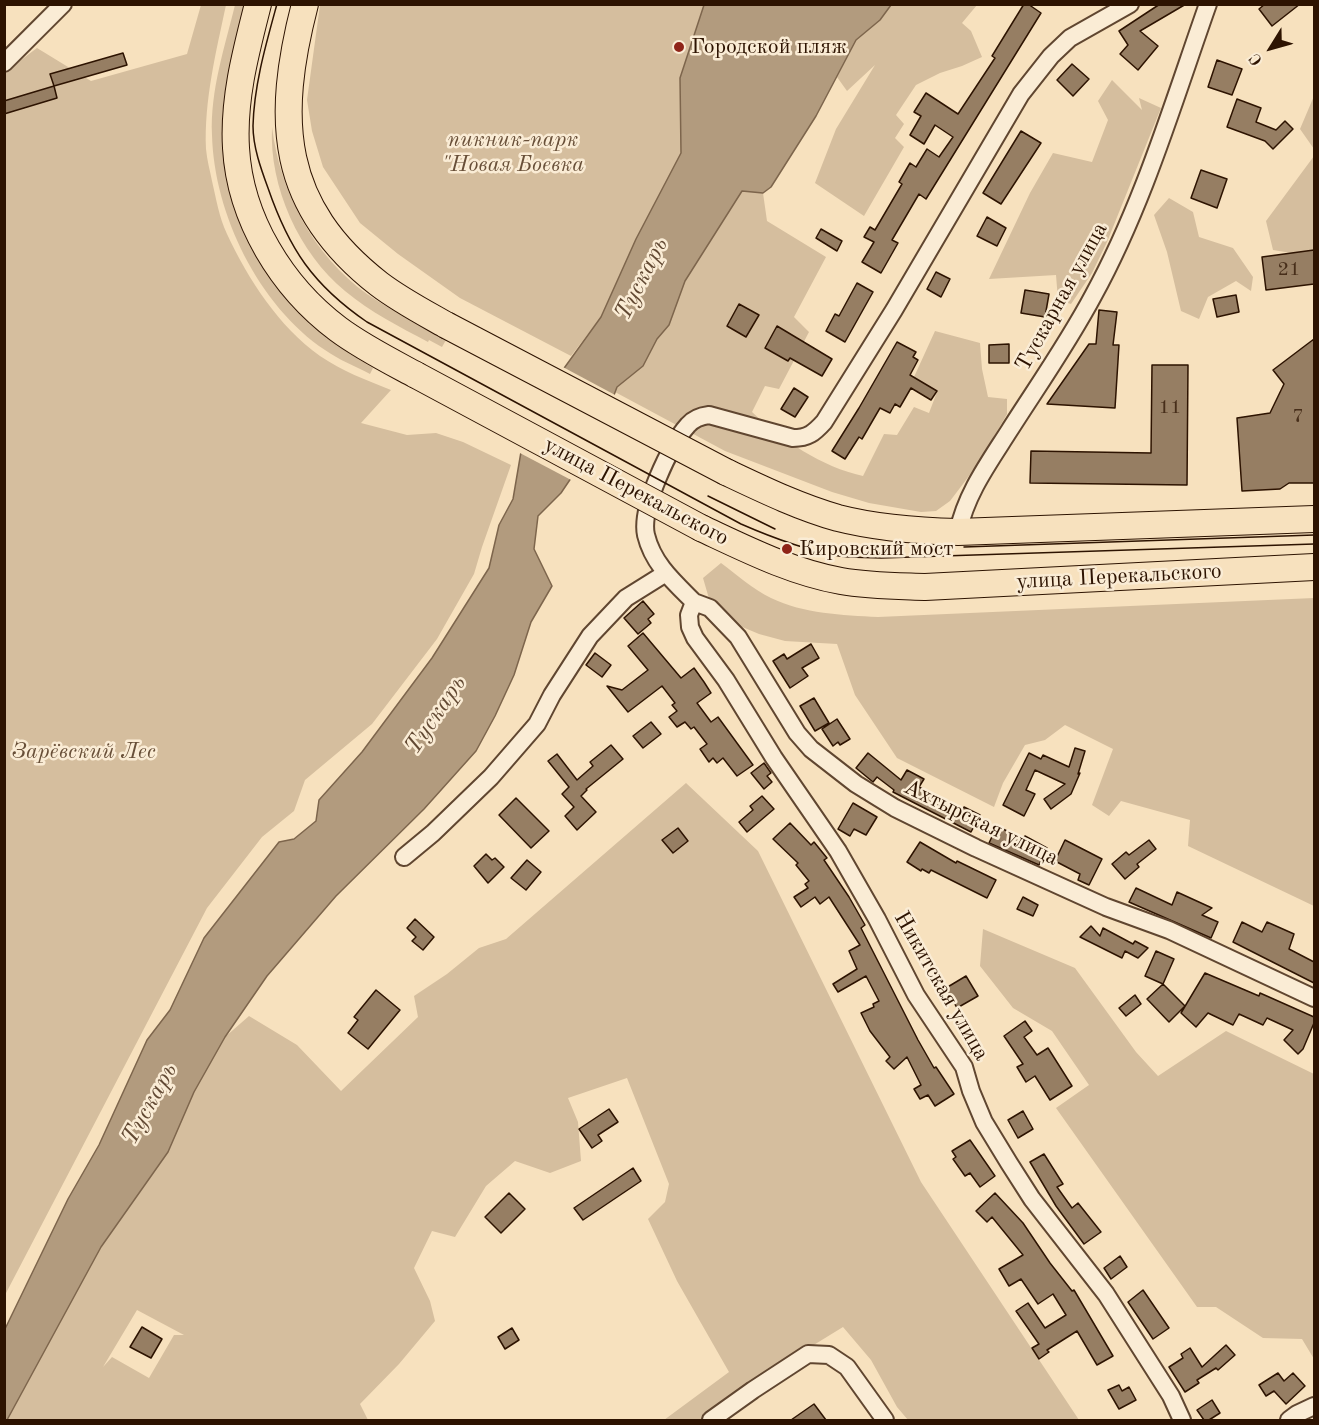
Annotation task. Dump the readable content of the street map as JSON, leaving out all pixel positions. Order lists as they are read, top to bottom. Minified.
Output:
{"streets":{"main road":["улица Перекальского"],"street":["Тускарная улица","Ахтырская улица","Никитская улица"]},"crossings":[["Ахтырская улица","Никитская улица"]],"water":["Тускарь"],"parks":["пикник-парк \"Новая Боевка","Зарёвский Лес"],"places":["Городской пляж","Кировский мост"],"house_numbers":["21","11","7"],"north":"bottom left"}
